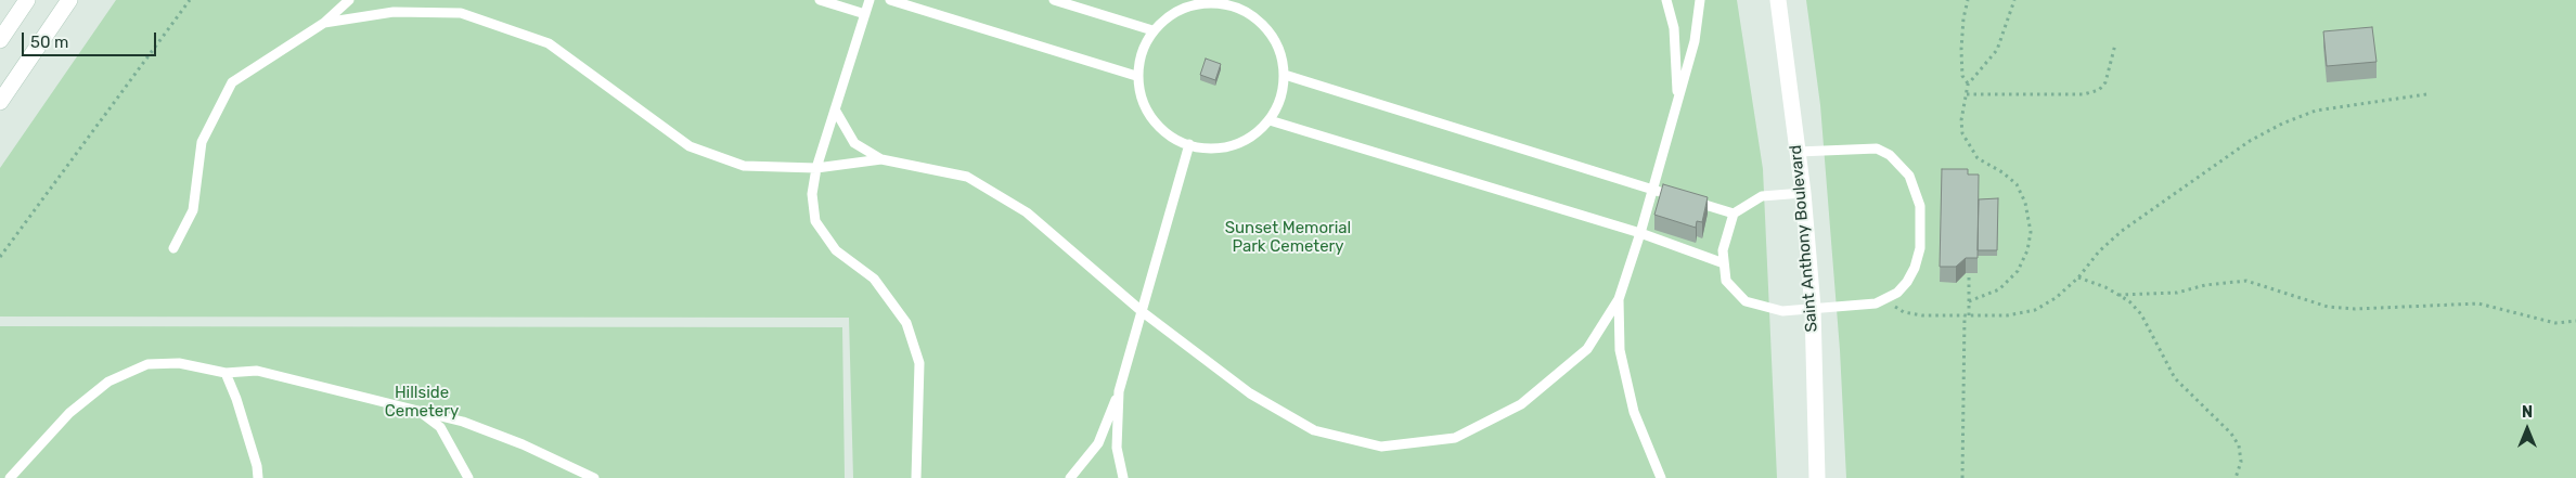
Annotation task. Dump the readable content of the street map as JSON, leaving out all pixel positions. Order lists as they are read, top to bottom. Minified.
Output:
{"streets":{"street":["Saint Anthony Boulevard"]},"parks":["Sunset Memorial Park Cemetery","Hillside Cemetery"],"scale_bar":"50 m","north":"top"}
